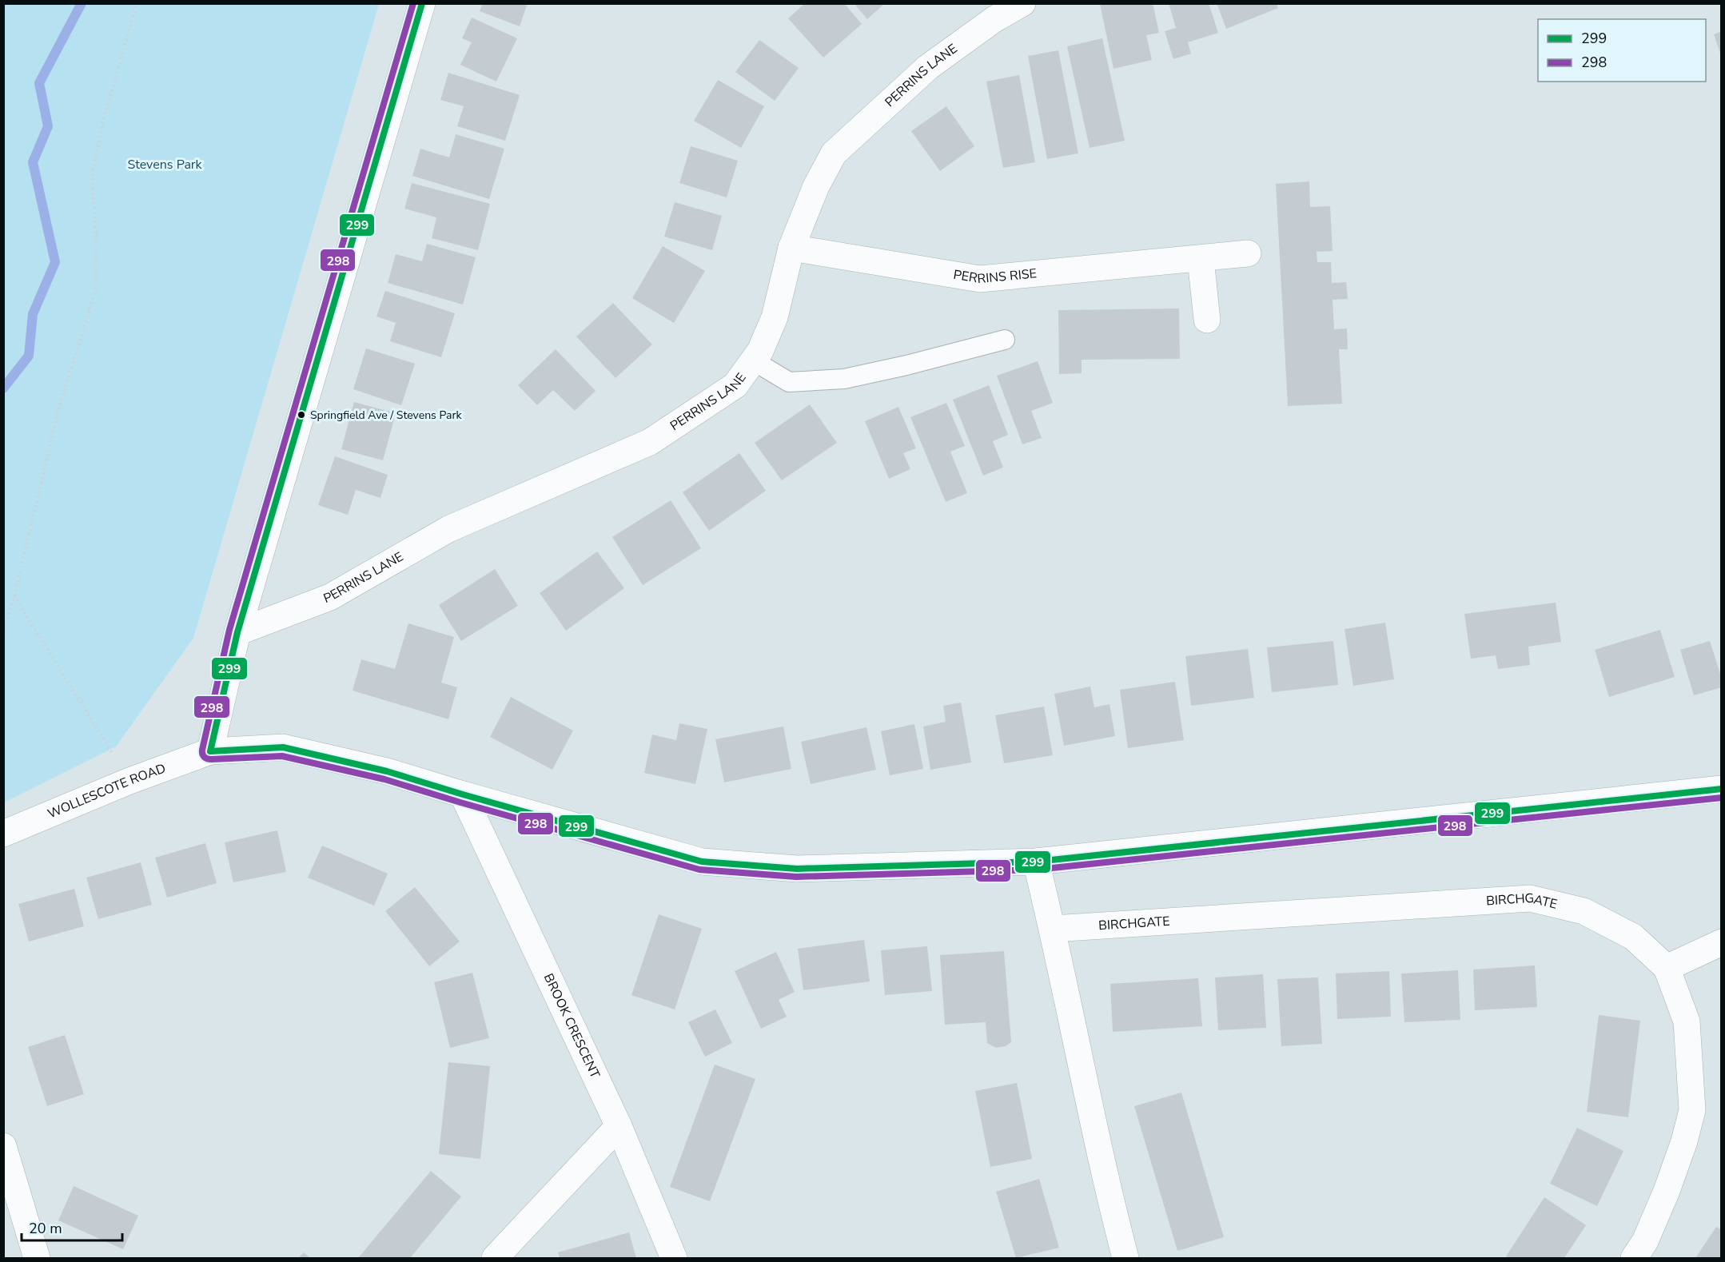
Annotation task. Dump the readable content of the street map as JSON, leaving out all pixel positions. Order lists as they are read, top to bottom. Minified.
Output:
{"streets":{"street":["PERRINS LANE","PERRINS RISE","WOLLESCOTE ROAD","BIRCHGATE","BROOK CRESCENT"]},"crossings":[["PERRINS LANE","PERRINS RISE"],["WOLLESCOTE ROAD","BROOK CRESCENT"]],"parks":["Stevens Park"],"places":["Springfield Ave / Stevens Park"],"lines":["transit line 299","transit line 298"],"legend":["299","298"],"scale_bar":"20 m"}
